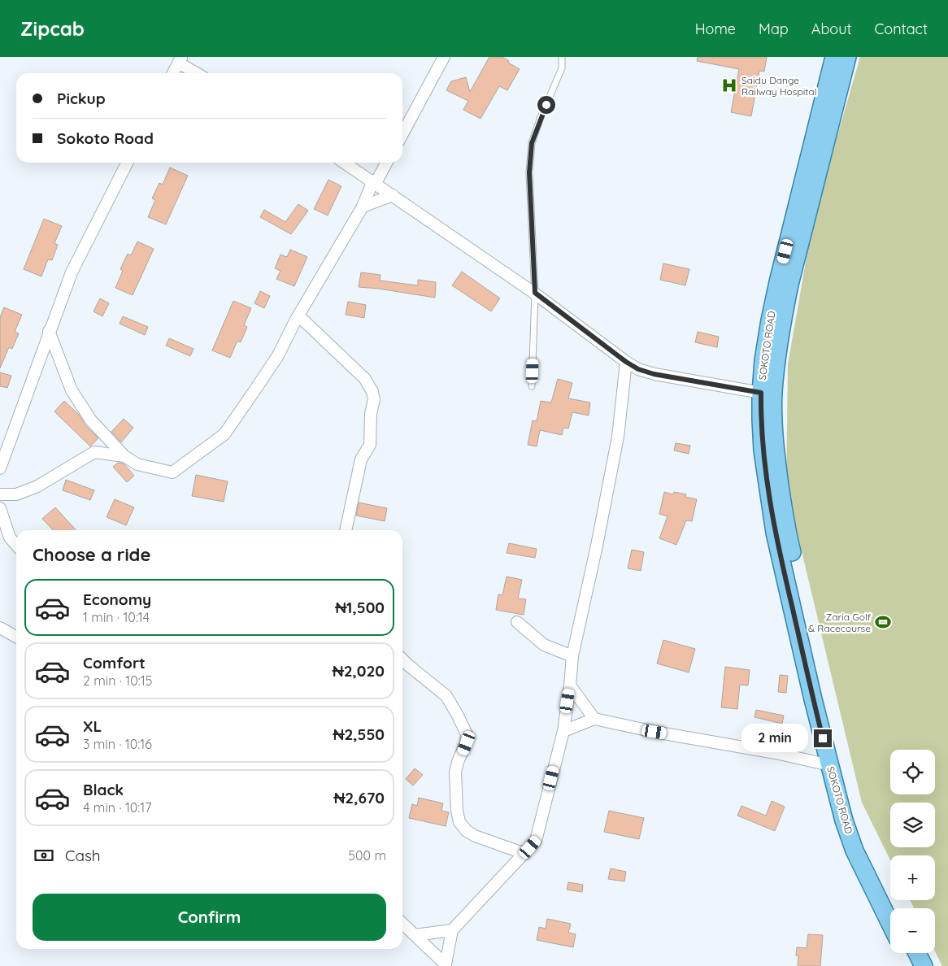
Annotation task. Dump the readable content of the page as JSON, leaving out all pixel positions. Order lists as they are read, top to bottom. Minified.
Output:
{"streets":{"main road":["SOKOTO ROAD"]},"places":{"hospital":["Saidu Dange Railway Hospital"],"sports":["Zaria Golf & Racecourse"]},"page":{"header":"Zipcab","nav":["Home","Map","About","Contact"],"banner":["Pickup","Sokoto Road"],"heading":"Choose a ride","list":[{"name":"Economy","note":"1 min · 10:14","value":"₦1,500"},{"name":"Comfort","note":"2 min · 10:15","value":"₦2,020"},{"name":"XL","note":"3 min · 10:16","value":"₦2,550"},{"name":"Black","note":"4 min · 10:17","value":"₦2,670"}],"bubble":"2 min","map_buttons":["+","−"],"pay":["Cash","500 m"],"buttons":"Confirm"}}
